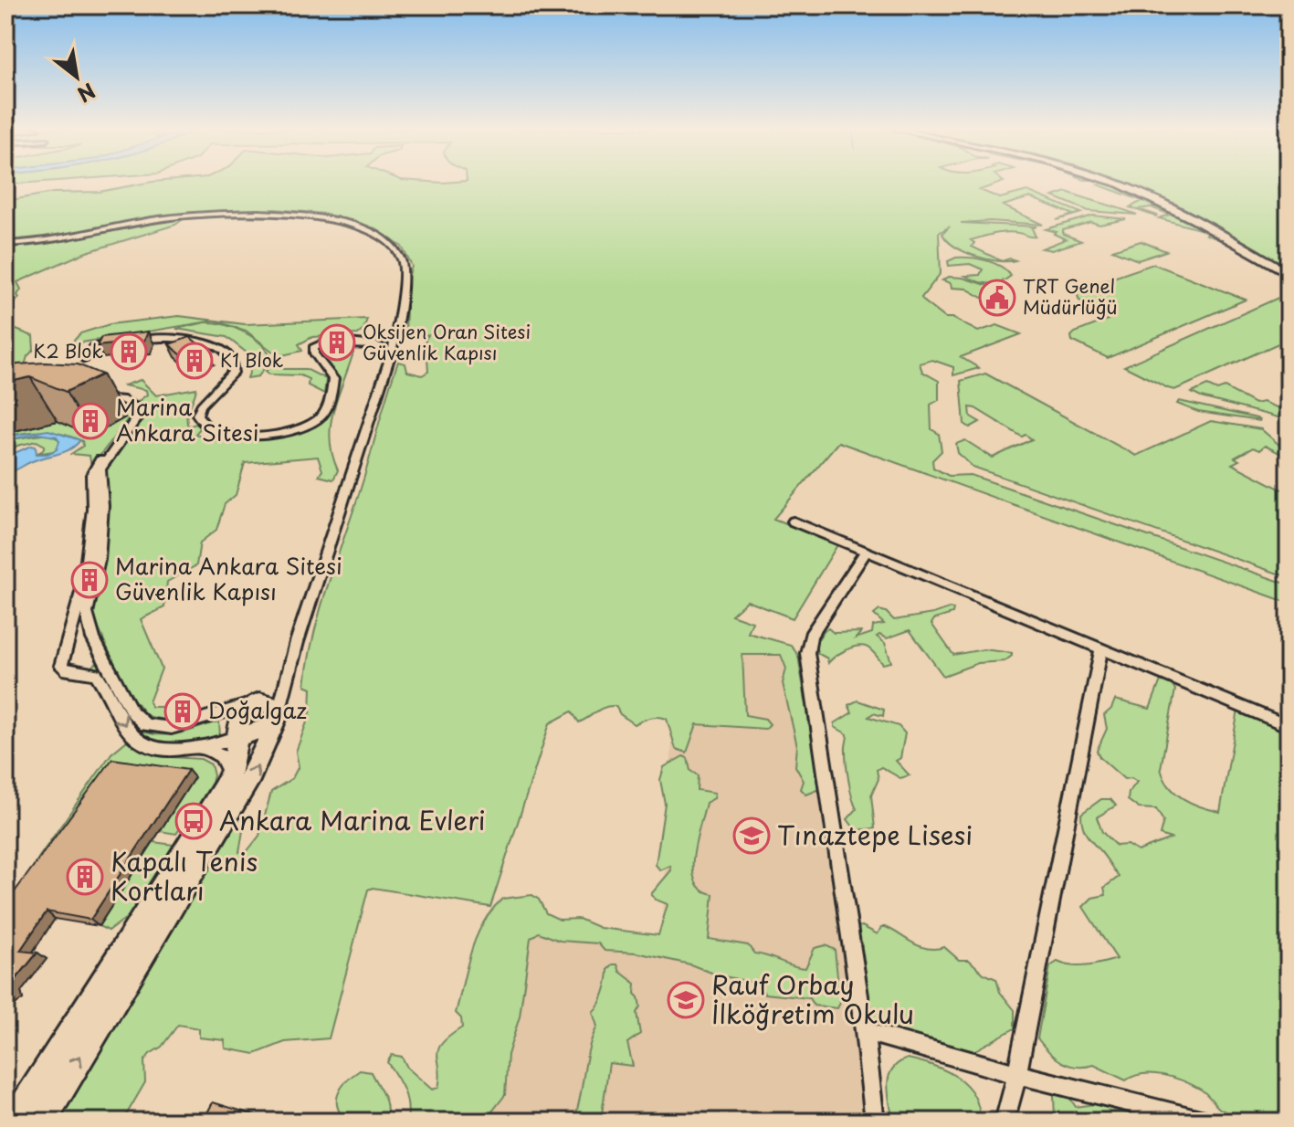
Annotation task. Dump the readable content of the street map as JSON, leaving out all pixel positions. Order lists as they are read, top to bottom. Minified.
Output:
{"places":{"public building":["TRT Genel Müdürlüğü"],"building":["Oksijen Oran Sitesi Güvenlik Kapısı","K2 Blok","K1 Blok","Marina Ankara Sitesi","Marina Ankara Sitesi Güvenlik Kapısı","Doğalgaz","Kapalı Tenis Kortları"],"bus stop":["Ankara Marina Evleri"],"school or university":["Tınaztepe Lisesi","Rauf Orbay İlköğretim Okulu"]},"north":"bottom right"}
